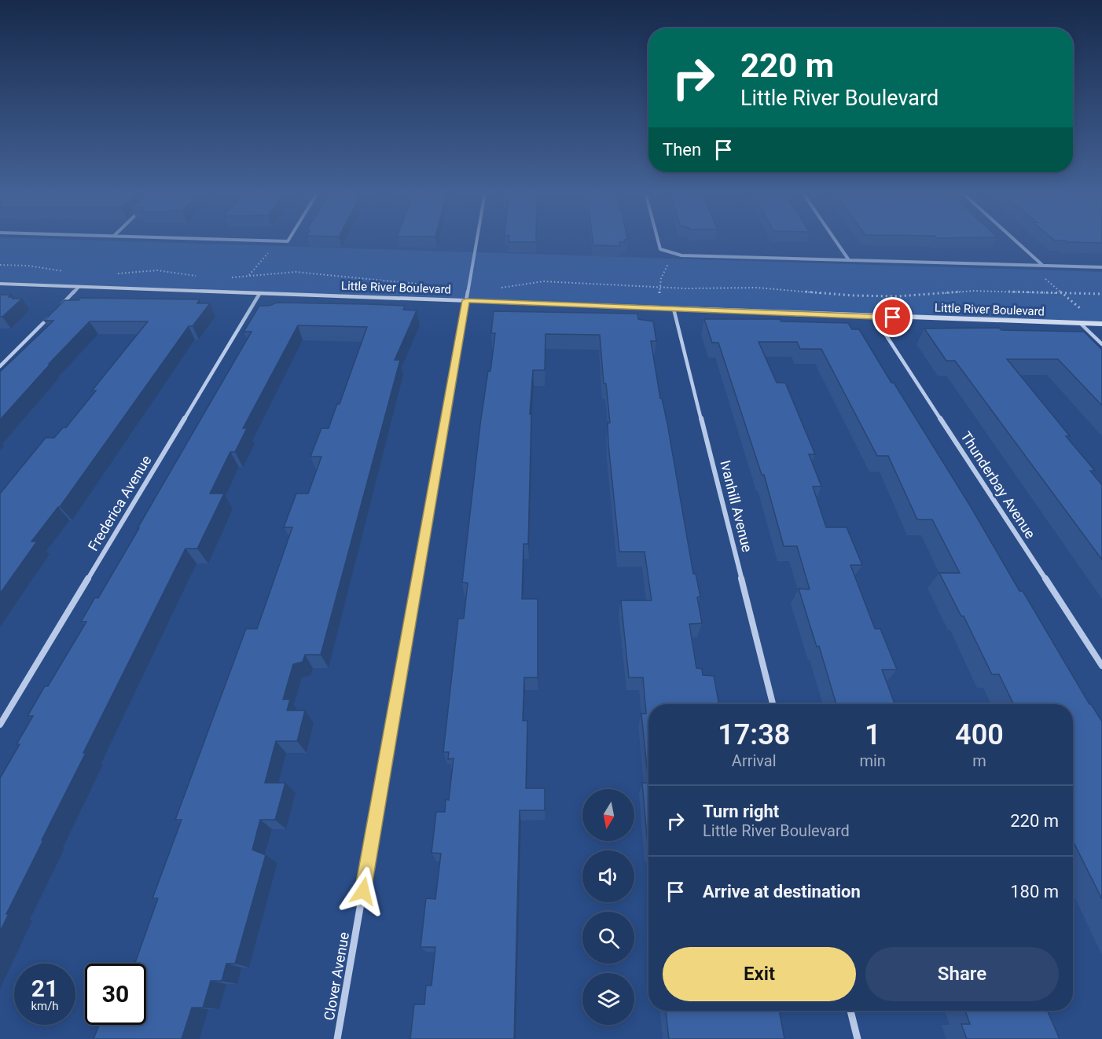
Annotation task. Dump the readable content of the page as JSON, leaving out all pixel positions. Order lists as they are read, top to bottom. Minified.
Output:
{"streets":{"street":["Little River Boulevard","Thunderbay Avenue","Frederica Avenue","Ivanhill Avenue","Clover Avenue"]},"crossings":[["Little River Boulevard","Thunderbay Avenue"],["Little River Boulevard","Frederica Avenue"],["Little River Boulevard","Ivanhill Avenue"],["Little River Boulevard","Clover Avenue"]],"north":"bottom","page":{"turn":["220 m","Little River Boulevard"],"then":"Then","eta":["17:38","Arrival","1","min","400","m"],"list":[{"name":"Turn right","note":"Little River Boulevard","value":"220 m"},{"name":"Arrive at destination","value":"180 m"}],"buttons":["Exit","Share"],"speed":"21 km/h","limit":"30"}}
